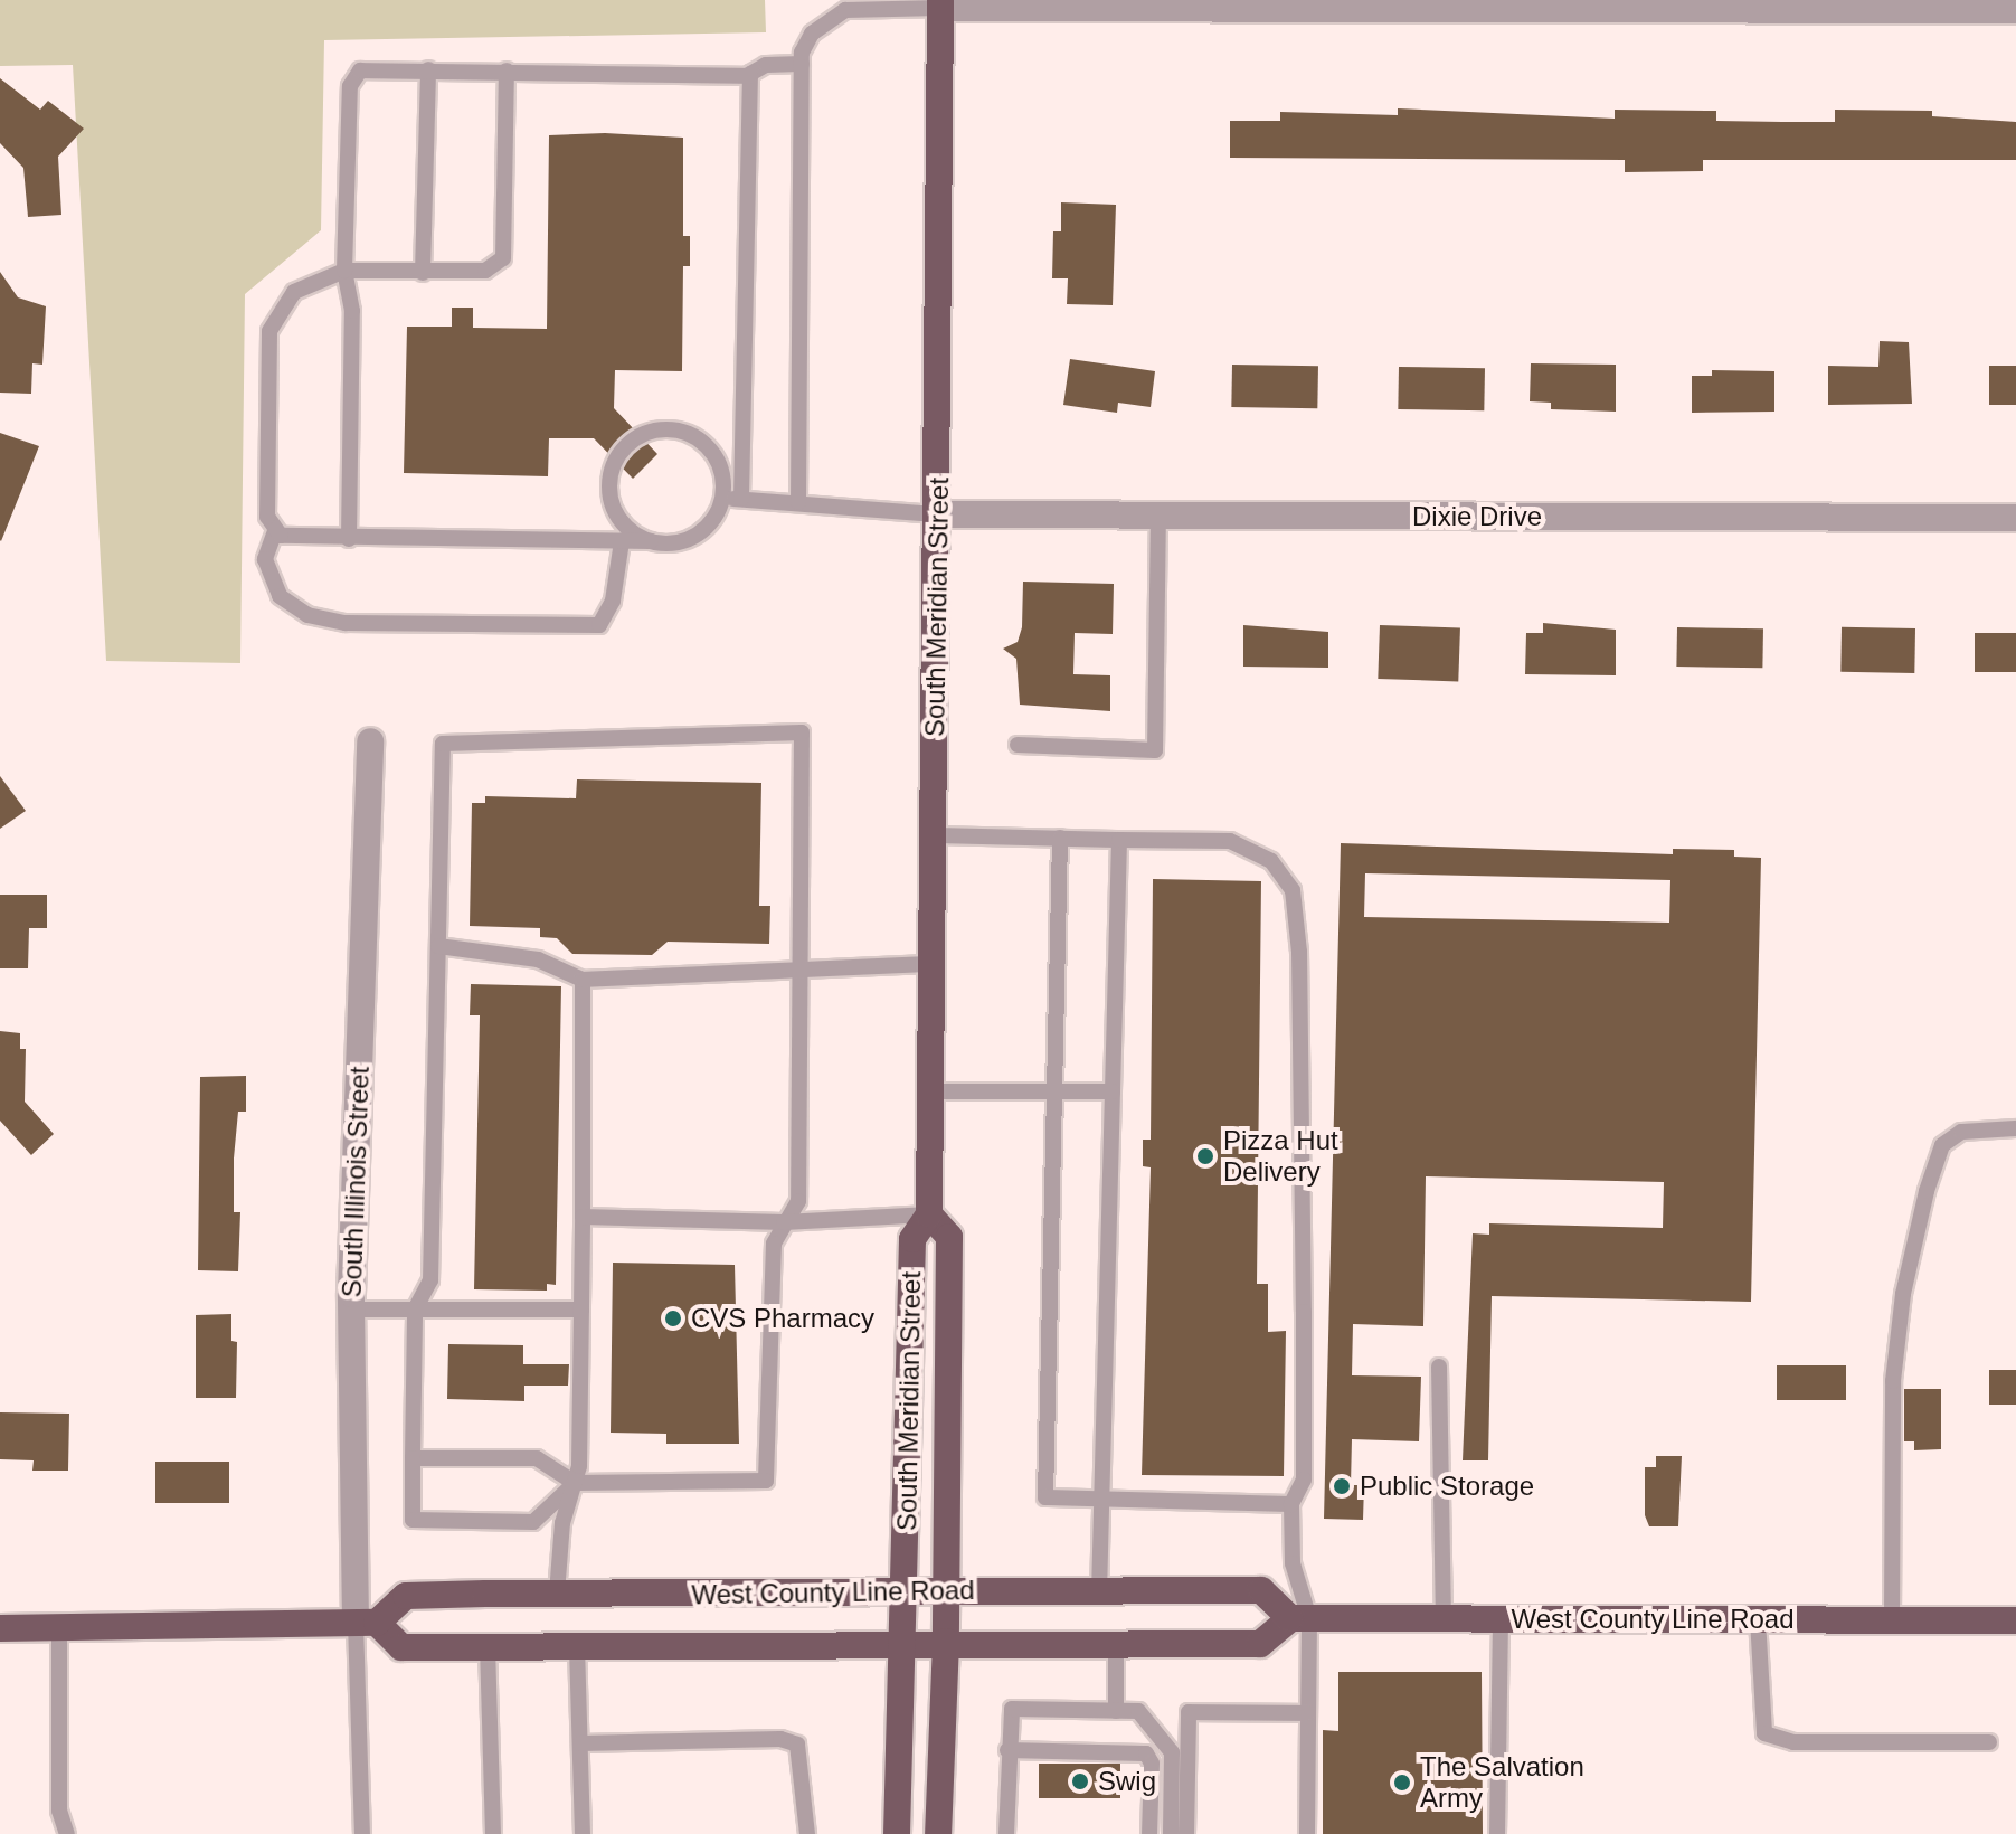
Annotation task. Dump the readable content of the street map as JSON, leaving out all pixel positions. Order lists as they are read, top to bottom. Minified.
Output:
{"streets":{"main road":["South Meridian Street","West County Line Road"],"street":["Dixie Drive","South Illinois Street"]},"crossings":[["Dixie Drive","South Meridian Street"],["South Meridian Street","West County Line Road"],["South Illinois Street","West County Line Road"]],"places":["Pizza Hut Delivery","CVS Pharmacy","Public Storage","Swig","The Salvation Army"]}
